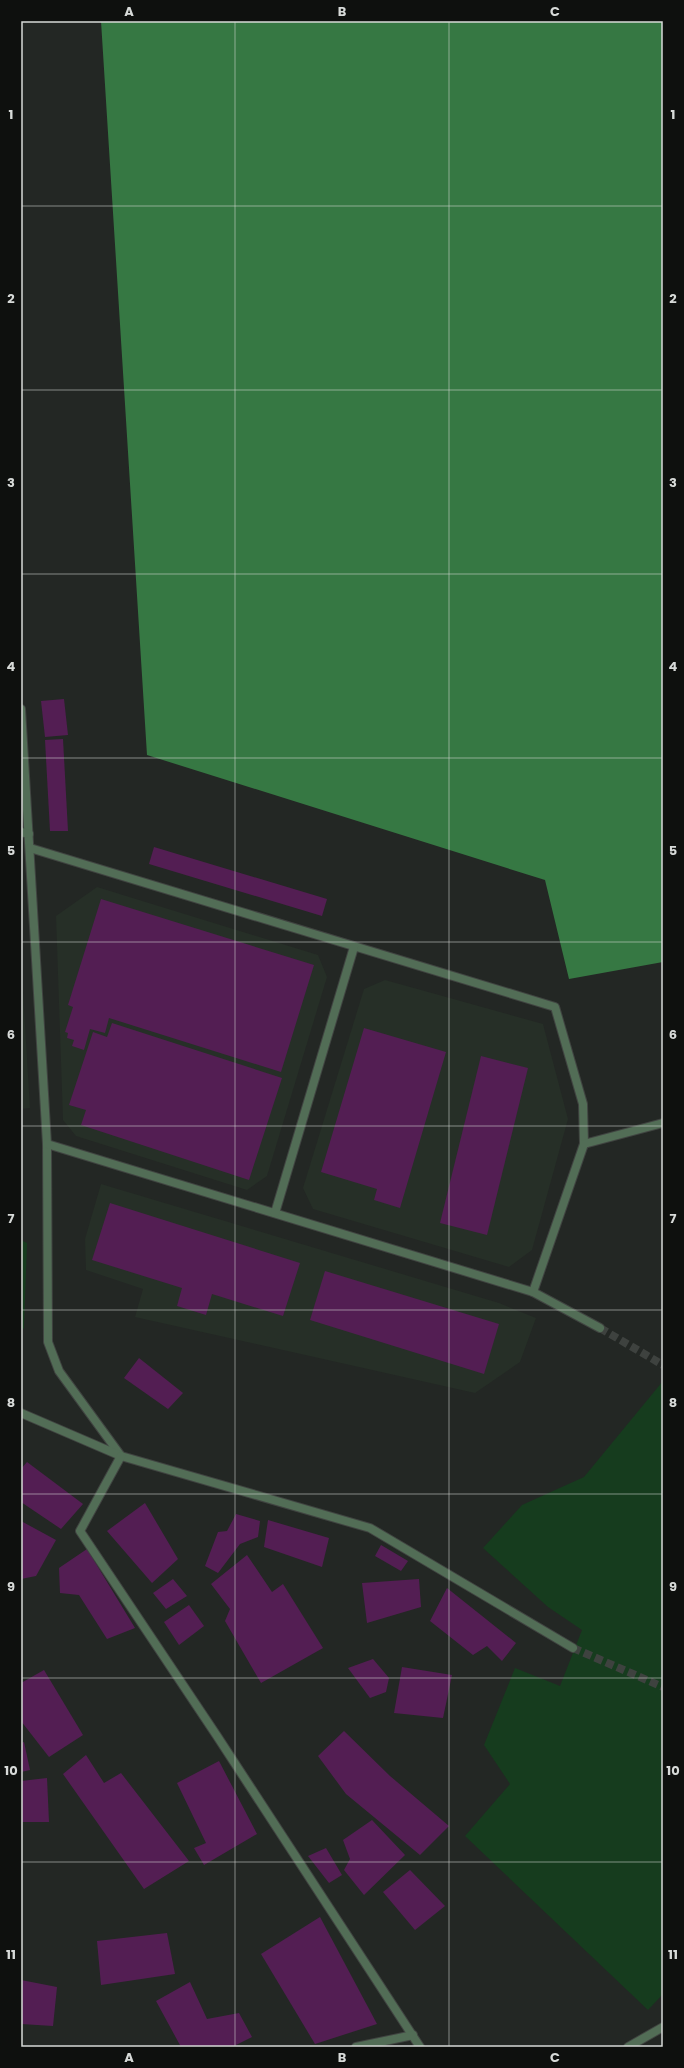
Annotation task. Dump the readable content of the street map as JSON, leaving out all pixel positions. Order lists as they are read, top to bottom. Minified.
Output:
{"grid":{"columns":["A","B","C"],"rows":["1","2","3","4","5","6","7","8","9","10","11"]}}
